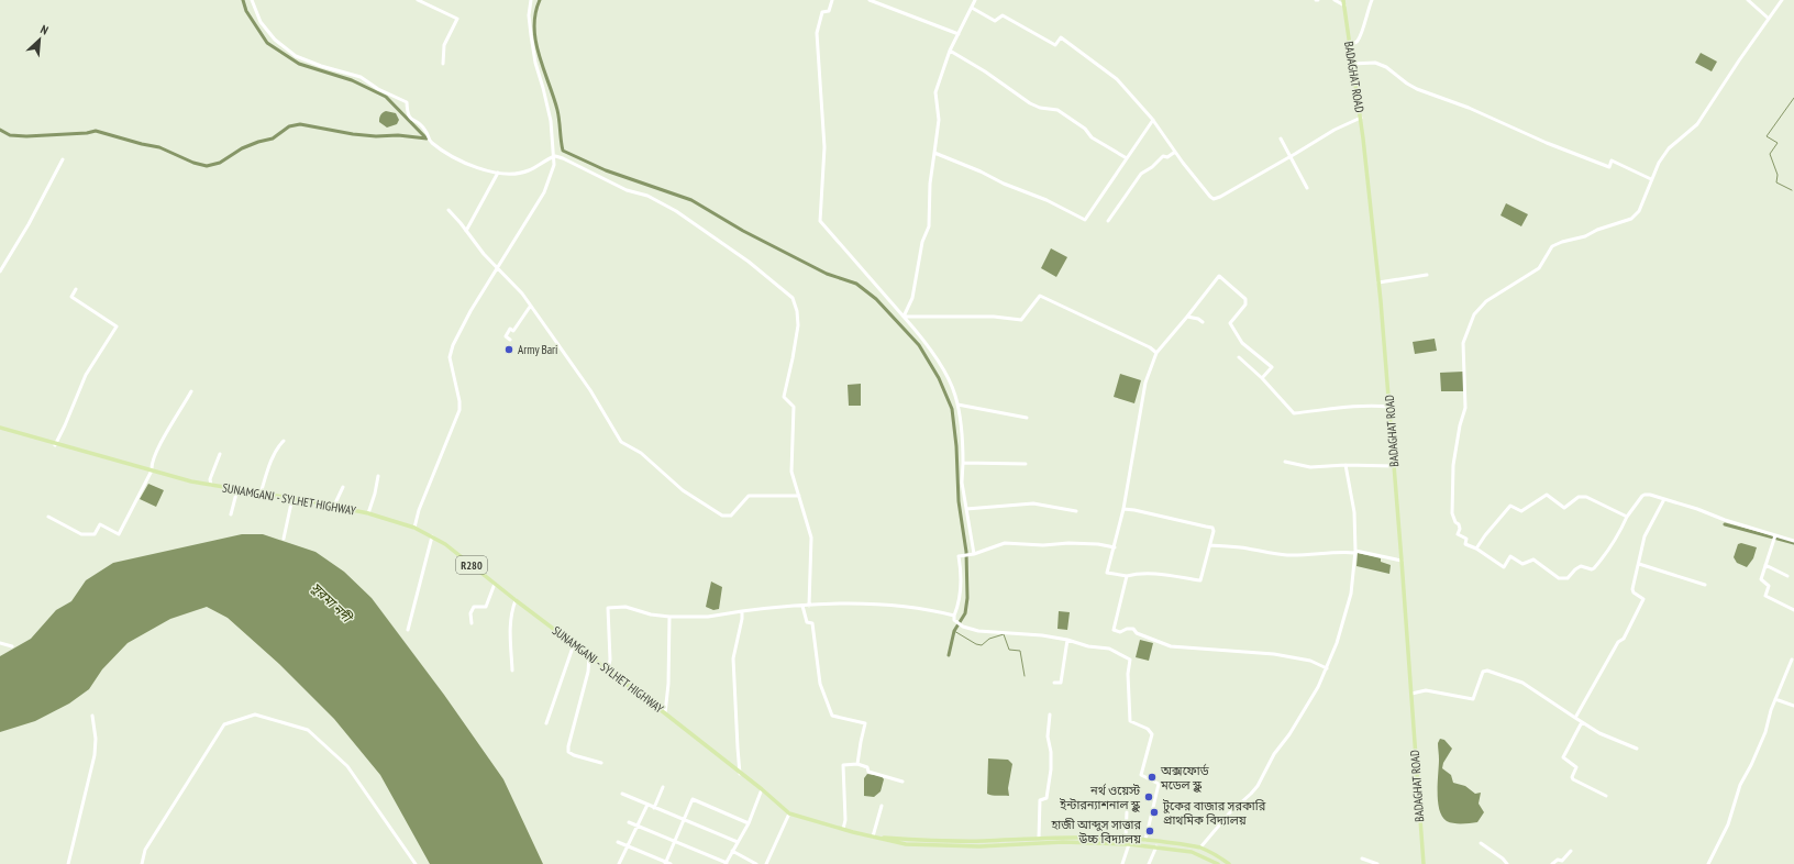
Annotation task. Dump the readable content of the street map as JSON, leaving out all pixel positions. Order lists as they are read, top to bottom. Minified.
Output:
{"streets":{"main road":["BADAGHAT ROAD","SUNAMGANJ - SYLHET HIGHWAY","R280"]},"water":["সুরমা নদী"],"places":["Army Bari","অক্সফোর্ড মডেল স্কুল","নর্থ ওয়েস্ট ইন্টারন্যাশনাল স্কুল","টুকের বাজার সরকারি প্রাথমিক বিদ্যালয়","হাজী আব্দুস সাত্তার উচ্চ বিদ্যালয়"],"north":"top right"}
